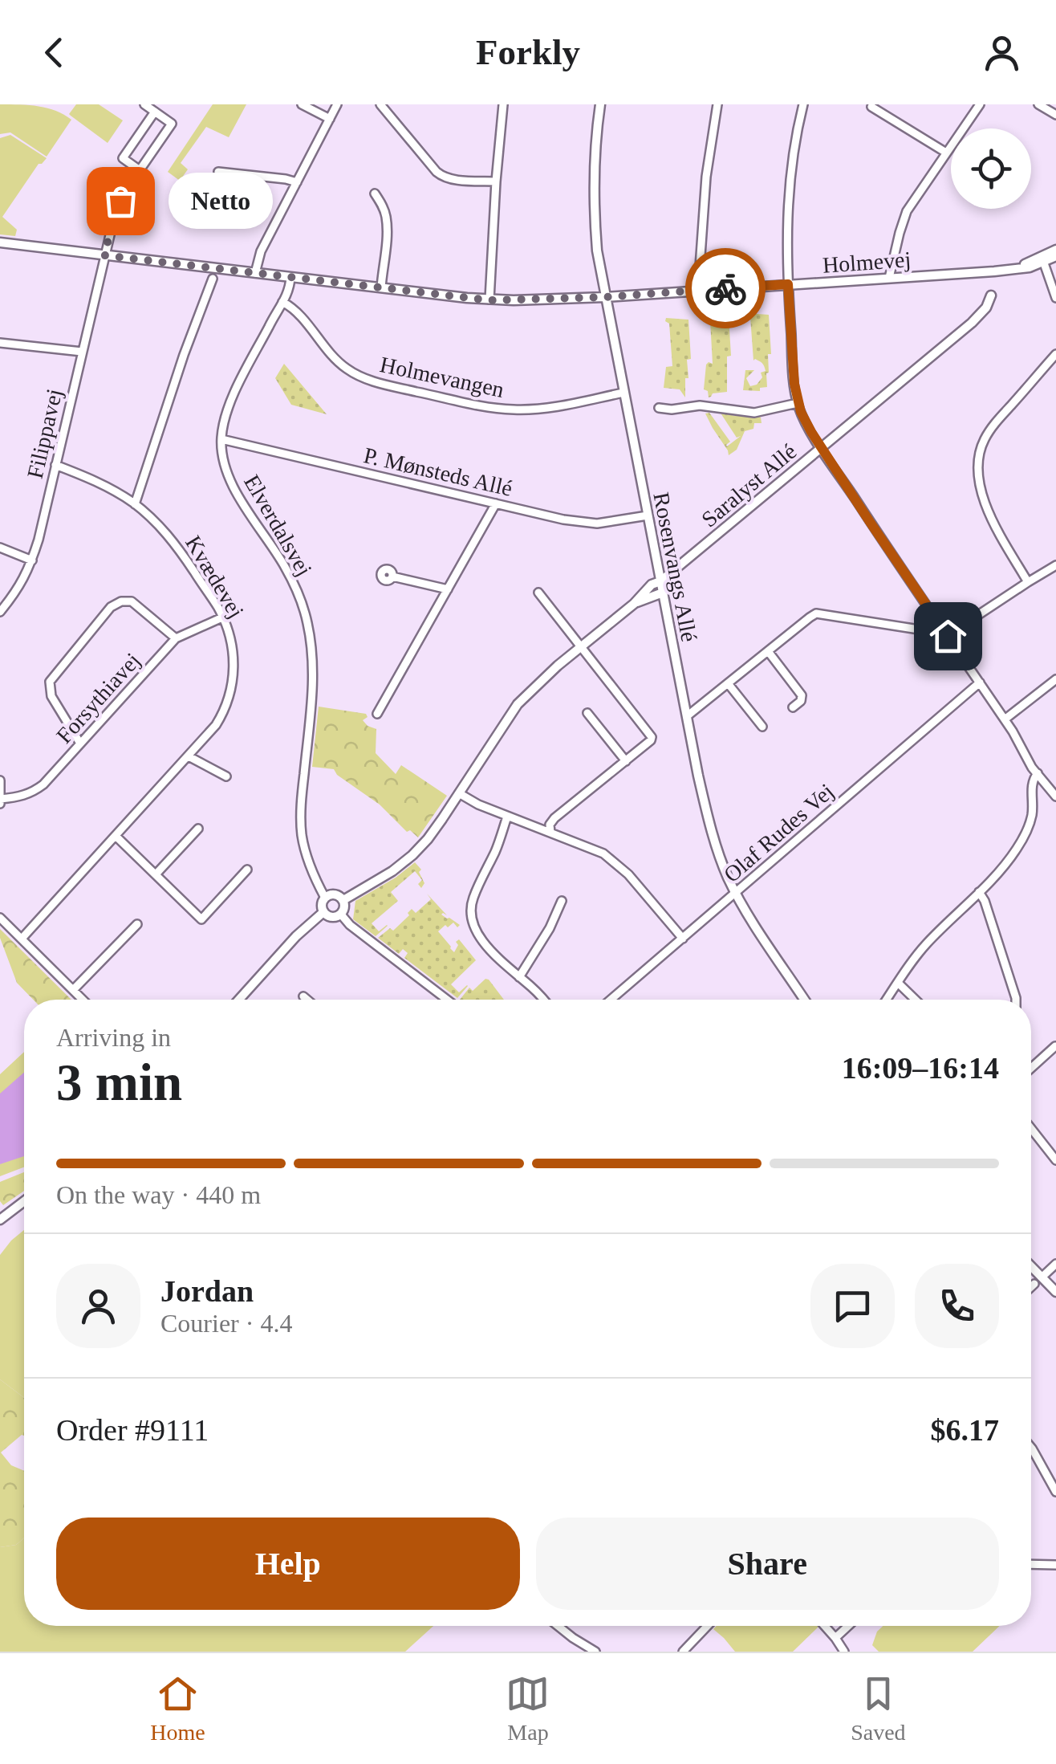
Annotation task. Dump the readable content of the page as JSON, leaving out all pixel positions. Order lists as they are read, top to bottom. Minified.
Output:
{"streets":{"street":["Holmevej","Holmevangen","Filippavej","P. Mønsteds Allé","Saralyst Allé","Elverdalsvej","Rosenvangs Allé","Kvædevej","Forsythiavej","Olaf Rudes Vej"]},"crossings":[["Holmevej","Filippavej"],["Holmevej","Elverdalsvej"],["Holmevej","Rosenvangs Allé"],["Holmevangen","Elverdalsvej"],["Holmevangen","Rosenvangs Allé"],["Filippavej","Kvædevej"],["P. Mønsteds Allé","Elverdalsvej"],["P. Mønsteds Allé","Rosenvangs Allé"],["Saralyst Allé","Elverdalsvej"],["Saralyst Allé","Rosenvangs Allé"],["Rosenvangs Allé","Olaf Rudes Vej"],["Kvædevej","Forsythiavej"]],"places":["Netto"],"page":{"header":"Forkly","bubble":"Netto","heading":["3 min","Arriving in","16:09–16:14"],"panel":["Jordan","Courier · 4.4","Order #9111","$6.17"],"bar":"On the way · 440 m","buttons":["Help","Share"],"tabs":["Home","Map","Saved"]}}
